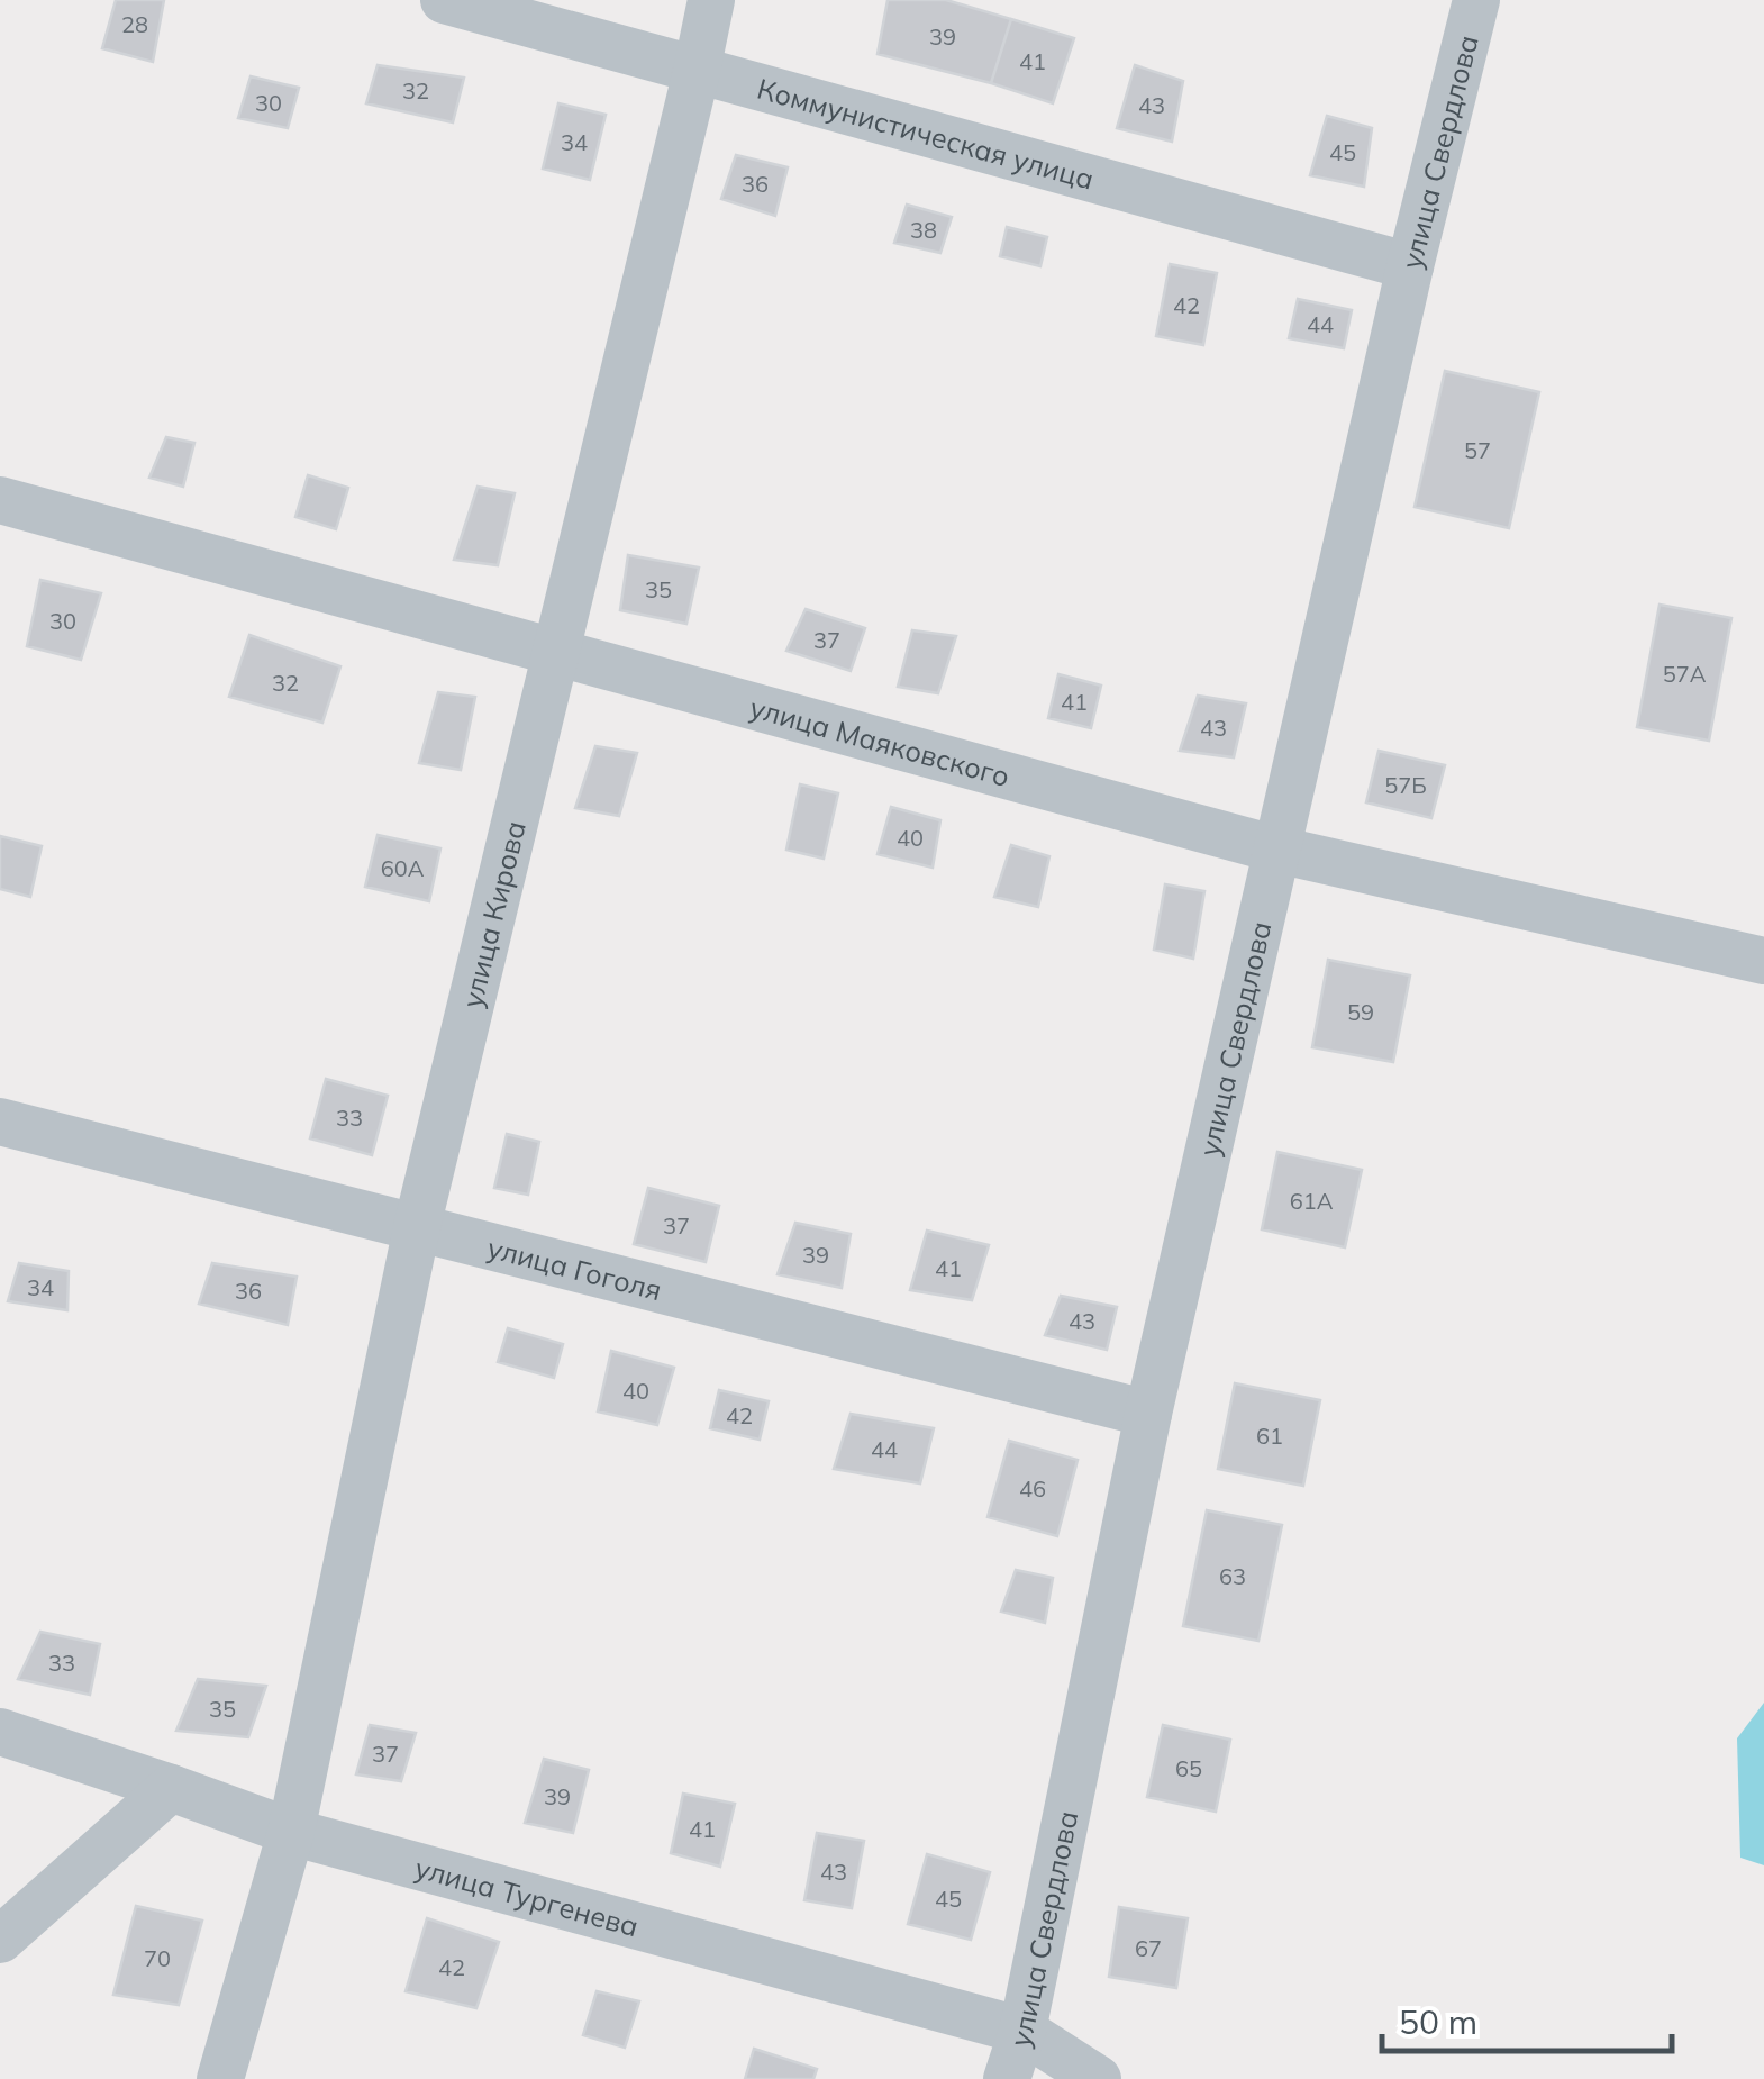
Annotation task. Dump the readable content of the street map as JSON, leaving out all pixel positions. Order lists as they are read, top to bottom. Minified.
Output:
{"streets":{"street":["Коммунистическая улица","улица Свердлова","улица Маяковского","улица Кирова","улица Гоголя","улица Тургенева"]},"crossings":[["Коммунистическая улица","улица Свердлова"],["Коммунистическая улица","улица Кирова"],["улица Свердлова","улица Маяковского"],["улица Свердлова","улица Гоголя"],["улица Свердлова","улица Тургенева"],["улица Маяковского","улица Кирова"],["улица Кирова","улица Гоголя"],["улица Кирова","улица Тургенева"]],"house_numbers":["28","39","41","32","30","43","34","45","36","38","42","44","57","35","30","37","57А","32","41","43","57Б","40","60А","59","33","61А","37","39","41","34","36","43","40","42","61","44","46","63","33","35","37","65","39","41","43","45","67","70","42"],"scale_bar":"50 m"}
